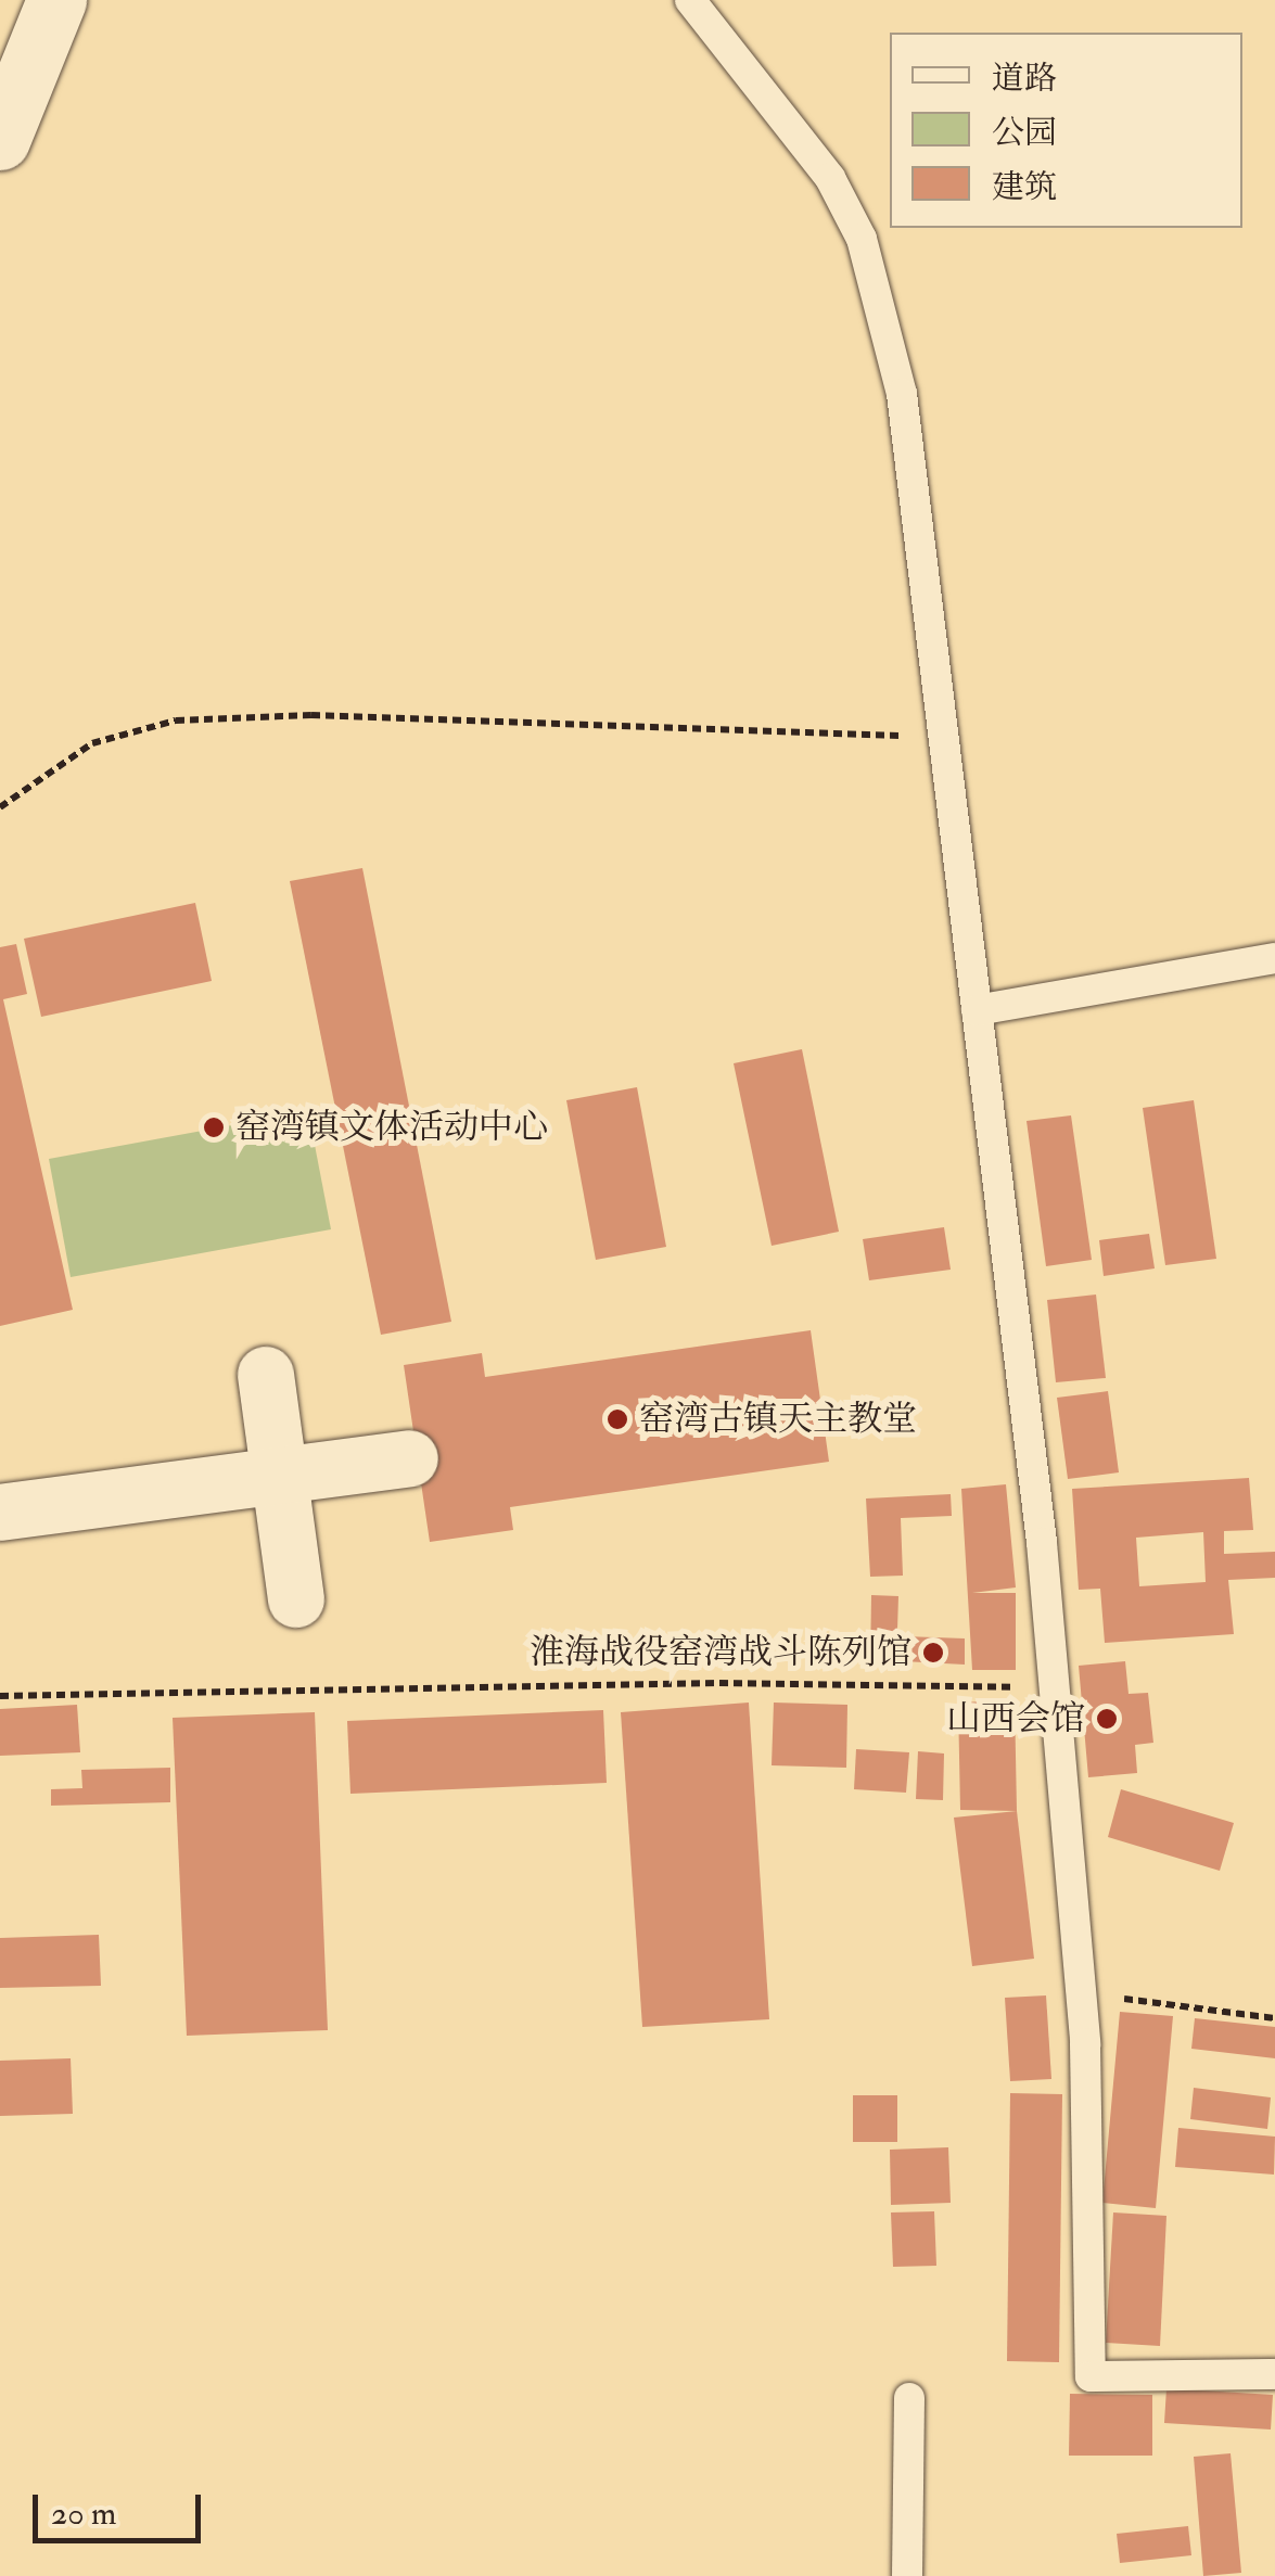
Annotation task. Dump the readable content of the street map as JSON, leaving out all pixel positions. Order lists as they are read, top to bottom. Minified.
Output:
{"places":["窑湾镇文体活动中心","窑湾古镇天主教堂","淮海战役窑湾战斗陈列馆","山西会馆"],"legend":["道路","公园","建筑"],"scale_bar":"20 m"}
